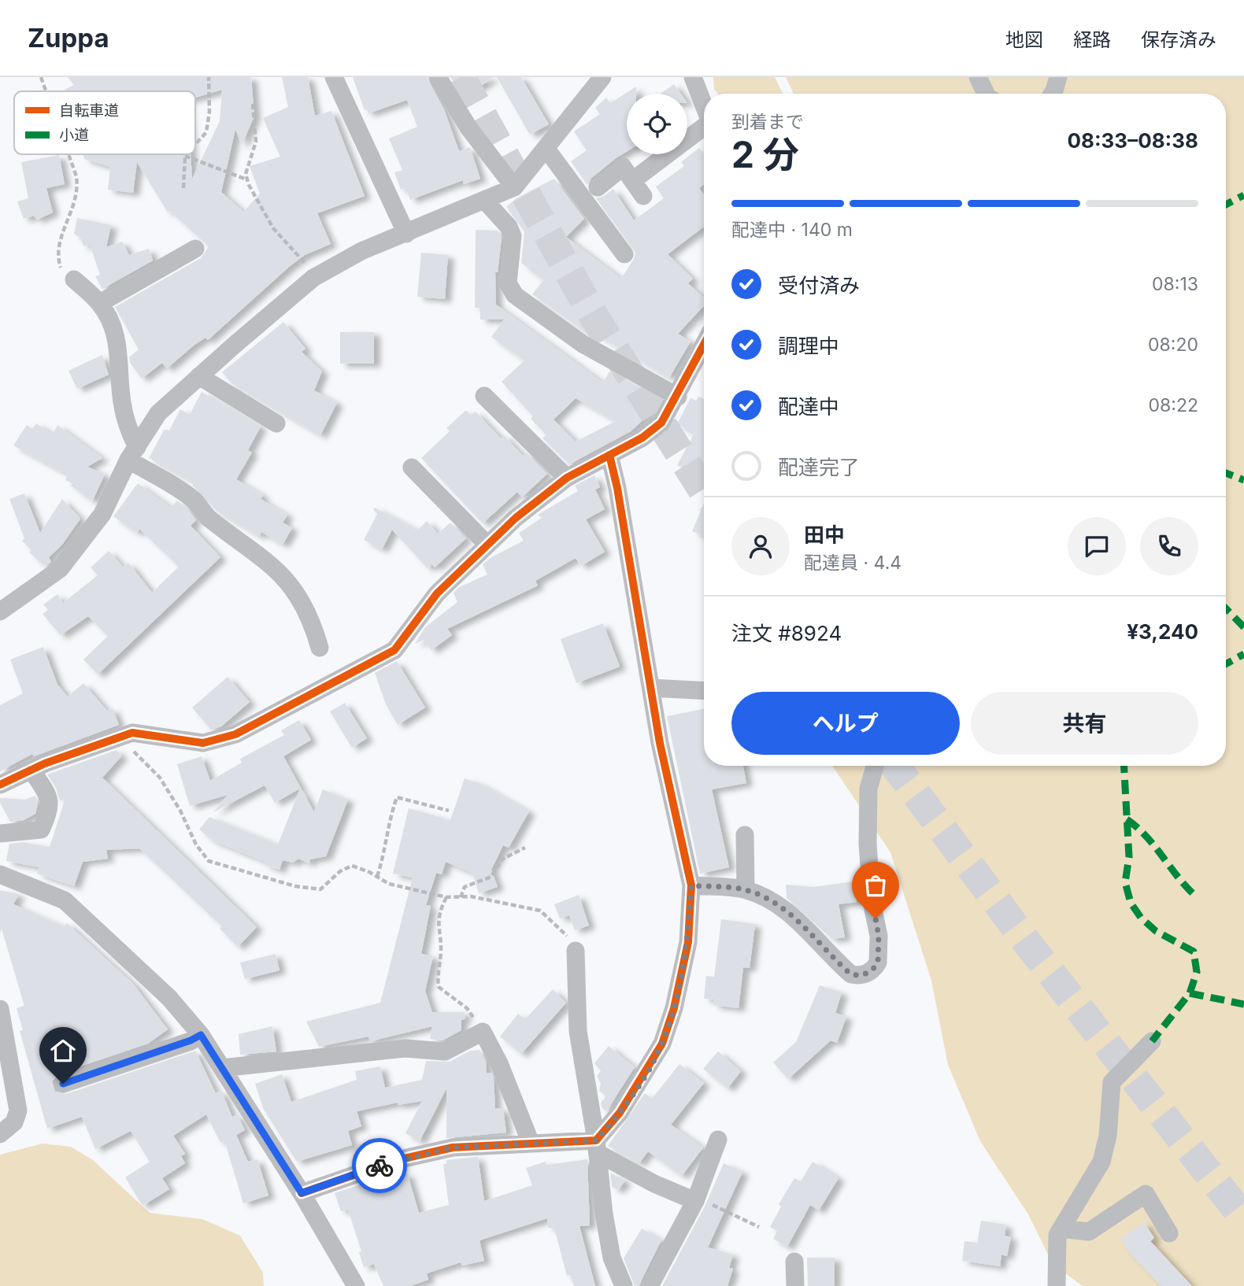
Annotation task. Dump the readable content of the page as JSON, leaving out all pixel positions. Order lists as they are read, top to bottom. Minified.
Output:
{"legend":["自転車道","小道"],"page":{"header":"Zuppa","nav":["地図","経路","保存済み"],"heading":["2 分","到着まで","08:33–08:38"],"panel":["田中","配達員 · 4.4","注文 #8924","¥3,240"],"bar":"配達中 · 140 m","list":[["受付済み","08:13"],["調理中","08:20"],["配達中","08:22"],"配達完了"],"buttons":["ヘルプ","共有"]}}
